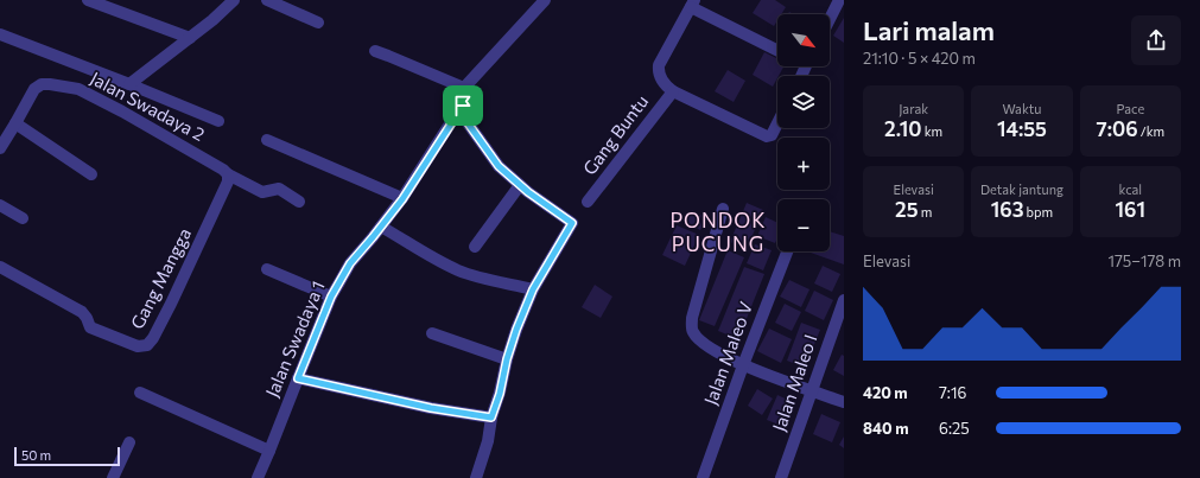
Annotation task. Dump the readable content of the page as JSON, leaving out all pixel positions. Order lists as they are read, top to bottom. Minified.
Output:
{"streets":{"street":["Jalan Swadaya 2","Gang Buntu","Gang Mangga","Jalan Swadaya 1","Jalan Maleo V","Jalan Maleo I"]},"crossings":[["Jalan Swadaya 2","Gang Mangga"]],"districts":["PONDOK PUCUNG"],"scale_bar":"50 m","north":"bottom right","page":{"heading":["Lari malam","21:10 · 5 × 420 m"],"map_buttons":["+","−"],"stats":[["Jarak","2.10 km"],["Waktu","14:55"],["Pace","7:06 /km"],["Elevasi","25 m"],["Detak jantung","163 bpm"],["kcal","161"]],"chart":["Elevasi","175–178 m"],"list":[{"name":"420 m","note":"7:16"},{"name":"840 m","note":"6:25"}],"scale":"50 m"}}
